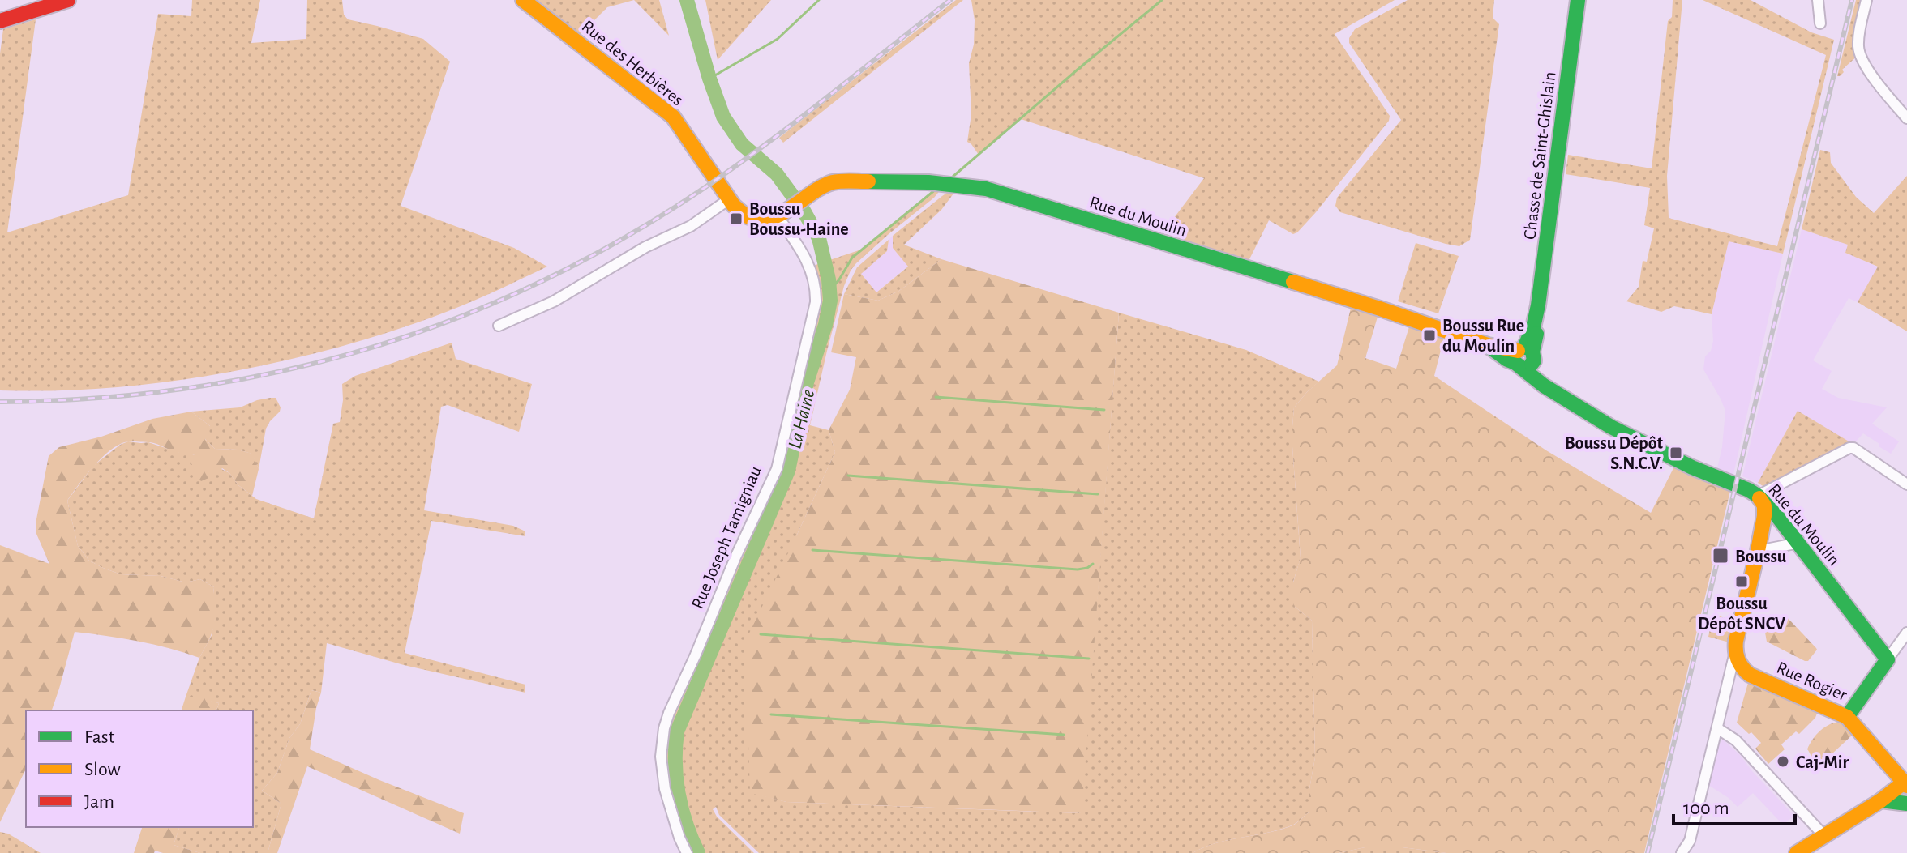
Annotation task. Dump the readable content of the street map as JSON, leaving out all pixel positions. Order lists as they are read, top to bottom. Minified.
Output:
{"streets":{"street":["Rue des Herbières","Chasse de Saint-Ghislain","Rue du Moulin","Rue Joseph Tamigniau","Rue Rogier"]},"crossings":[["Chasse de Saint-Ghislain","Rue du Moulin"],["Rue du Moulin","Rue Joseph Tamigniau"]],"water":["La Haine"],"places":{"transit":["Boussu Boussu-Haine","Boussu Rue du Moulin","Boussu Dépôt S.N.C.V.","Boussu","Boussu Dépôt SNCV"],"other":["Caj-Mir"]},"legend":["Fast","Slow","Jam"],"scale_bar":"100 m"}
